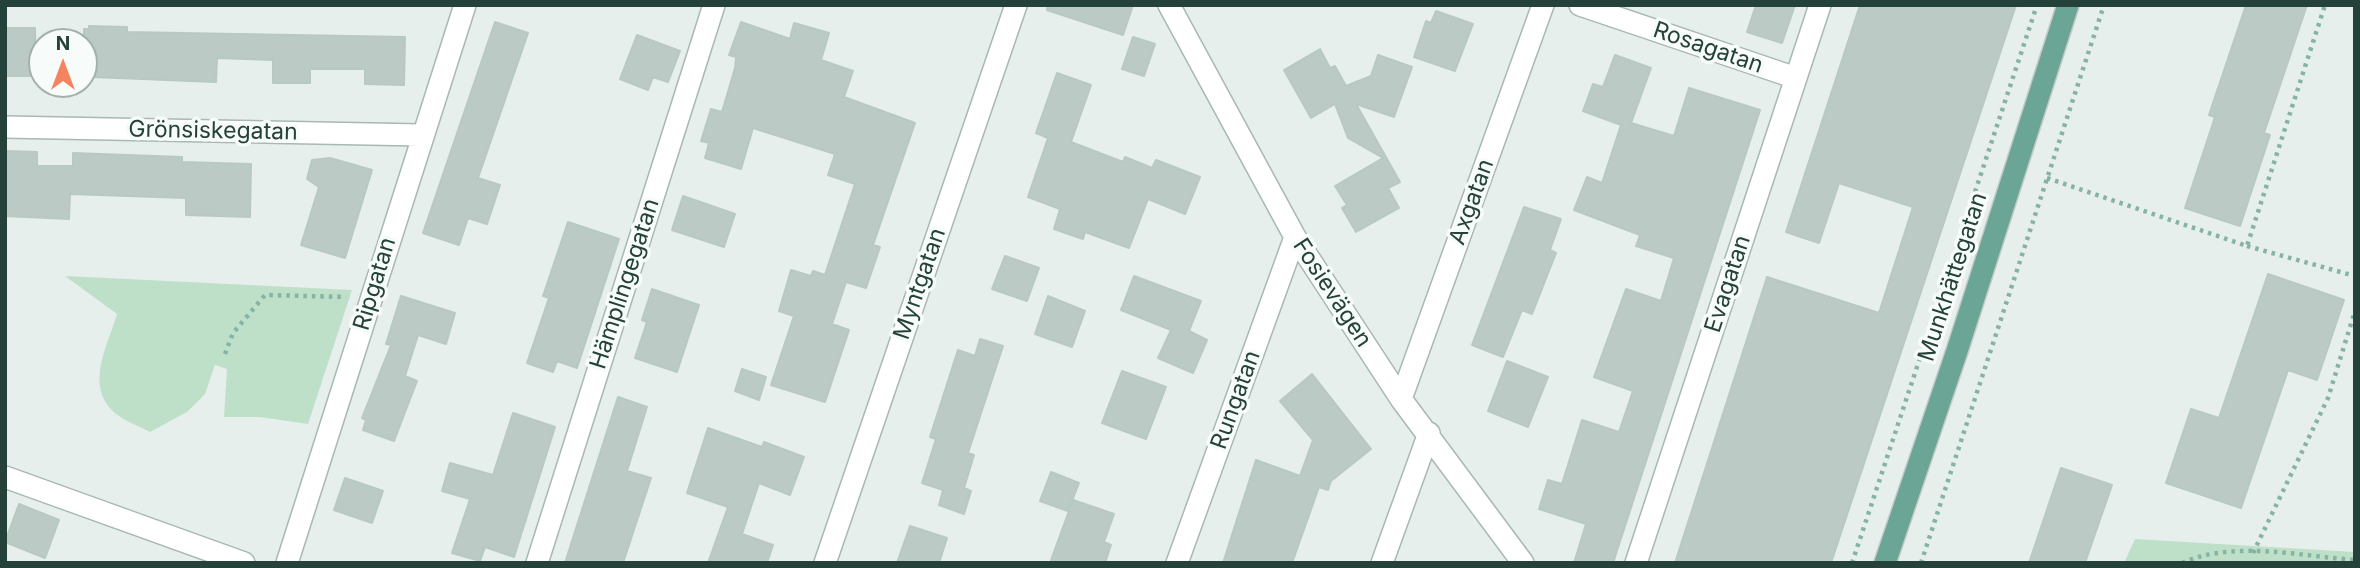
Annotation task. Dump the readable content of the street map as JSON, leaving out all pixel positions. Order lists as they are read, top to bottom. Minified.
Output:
{"streets":{"main road":["Munkhättegatan"],"street":["Rosagatan","Grönsiskegatan","Axgatan","Ripgatan","Hämplingegatan","Myntgatan","Evagatan","Fosievägen","Rungatan"]},"crossings":[["Rosagatan","Evagatan"],["Grönsiskegatan","Ripgatan"],["Axgatan","Fosievägen"],["Fosievägen","Rungatan"]],"north":"top"}
